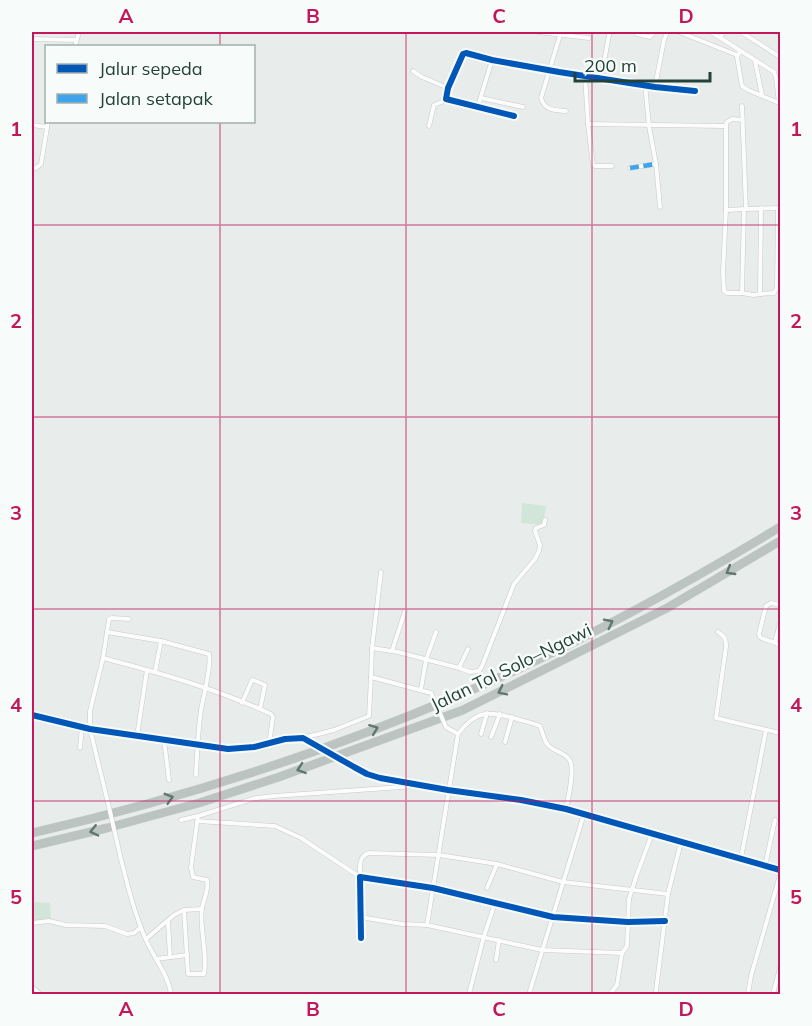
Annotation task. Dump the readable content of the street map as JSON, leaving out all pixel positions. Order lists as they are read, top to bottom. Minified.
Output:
{"streets":{"highway":["Jalan Tol Solo–Ngawi"]},"legend":["Jalur sepeda","Jalan setapak"],"scale_bar":"200 m","grid":{"columns":["A","B","C","D"],"rows":["1","2","3","4","5"]}}
